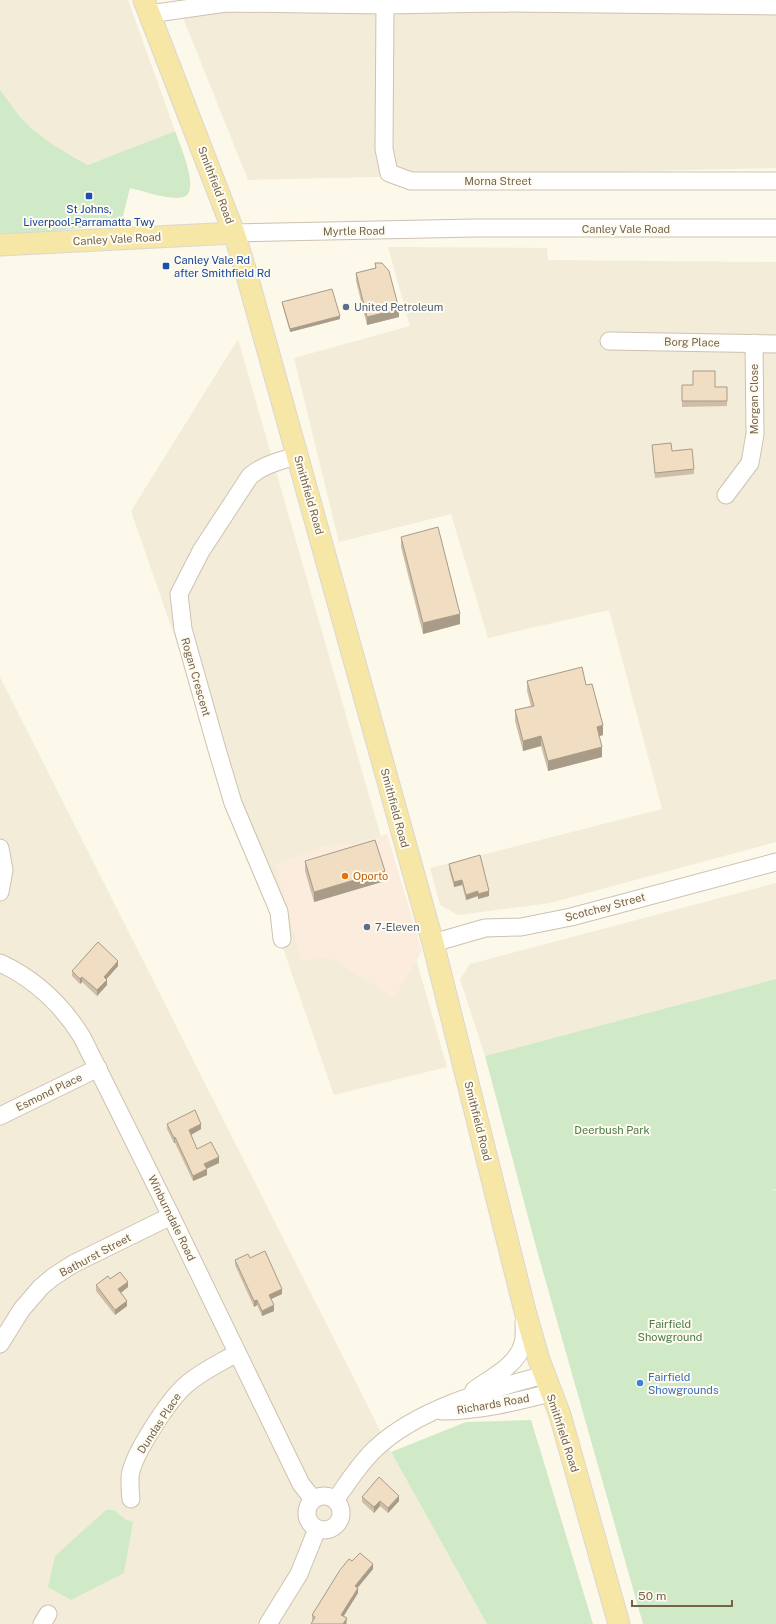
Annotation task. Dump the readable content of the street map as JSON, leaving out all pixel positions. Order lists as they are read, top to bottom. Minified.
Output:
{"streets":{"main road":["Smithfield Road","Canley Vale Road"],"street":["Morna Street","Myrtle Road","Borg Place","Morgan Close","Rogan Crescent","Scotchey Street","Esmond Place","Winburndale Road","Bathurst Street","Richards Road","Dundas Place"]},"crossings":[["Smithfield Road","Canley Vale Road"],["Smithfield Road","Myrtle Road"],["Smithfield Road","Rogan Crescent"],["Smithfield Road","Scotchey Street"],["Smithfield Road","Richards Road"],["Canley Vale Road","Myrtle Road"],["Borg Place","Morgan Close"],["Esmond Place","Winburndale Road"],["Winburndale Road","Bathurst Street"],["Winburndale Road","Richards Road"],["Winburndale Road","Dundas Place"]],"parks":["Deerbush Park","Fairfield Showground"],"places":{"transit":["St Johns, Liverpool-Parramatta Twy","Canley Vale Rd after Smithfield Rd"],"other":["United Petroleum","Oporto","7-Eleven","Fairfield Showgrounds"]},"scale_bar":"50 m"}
